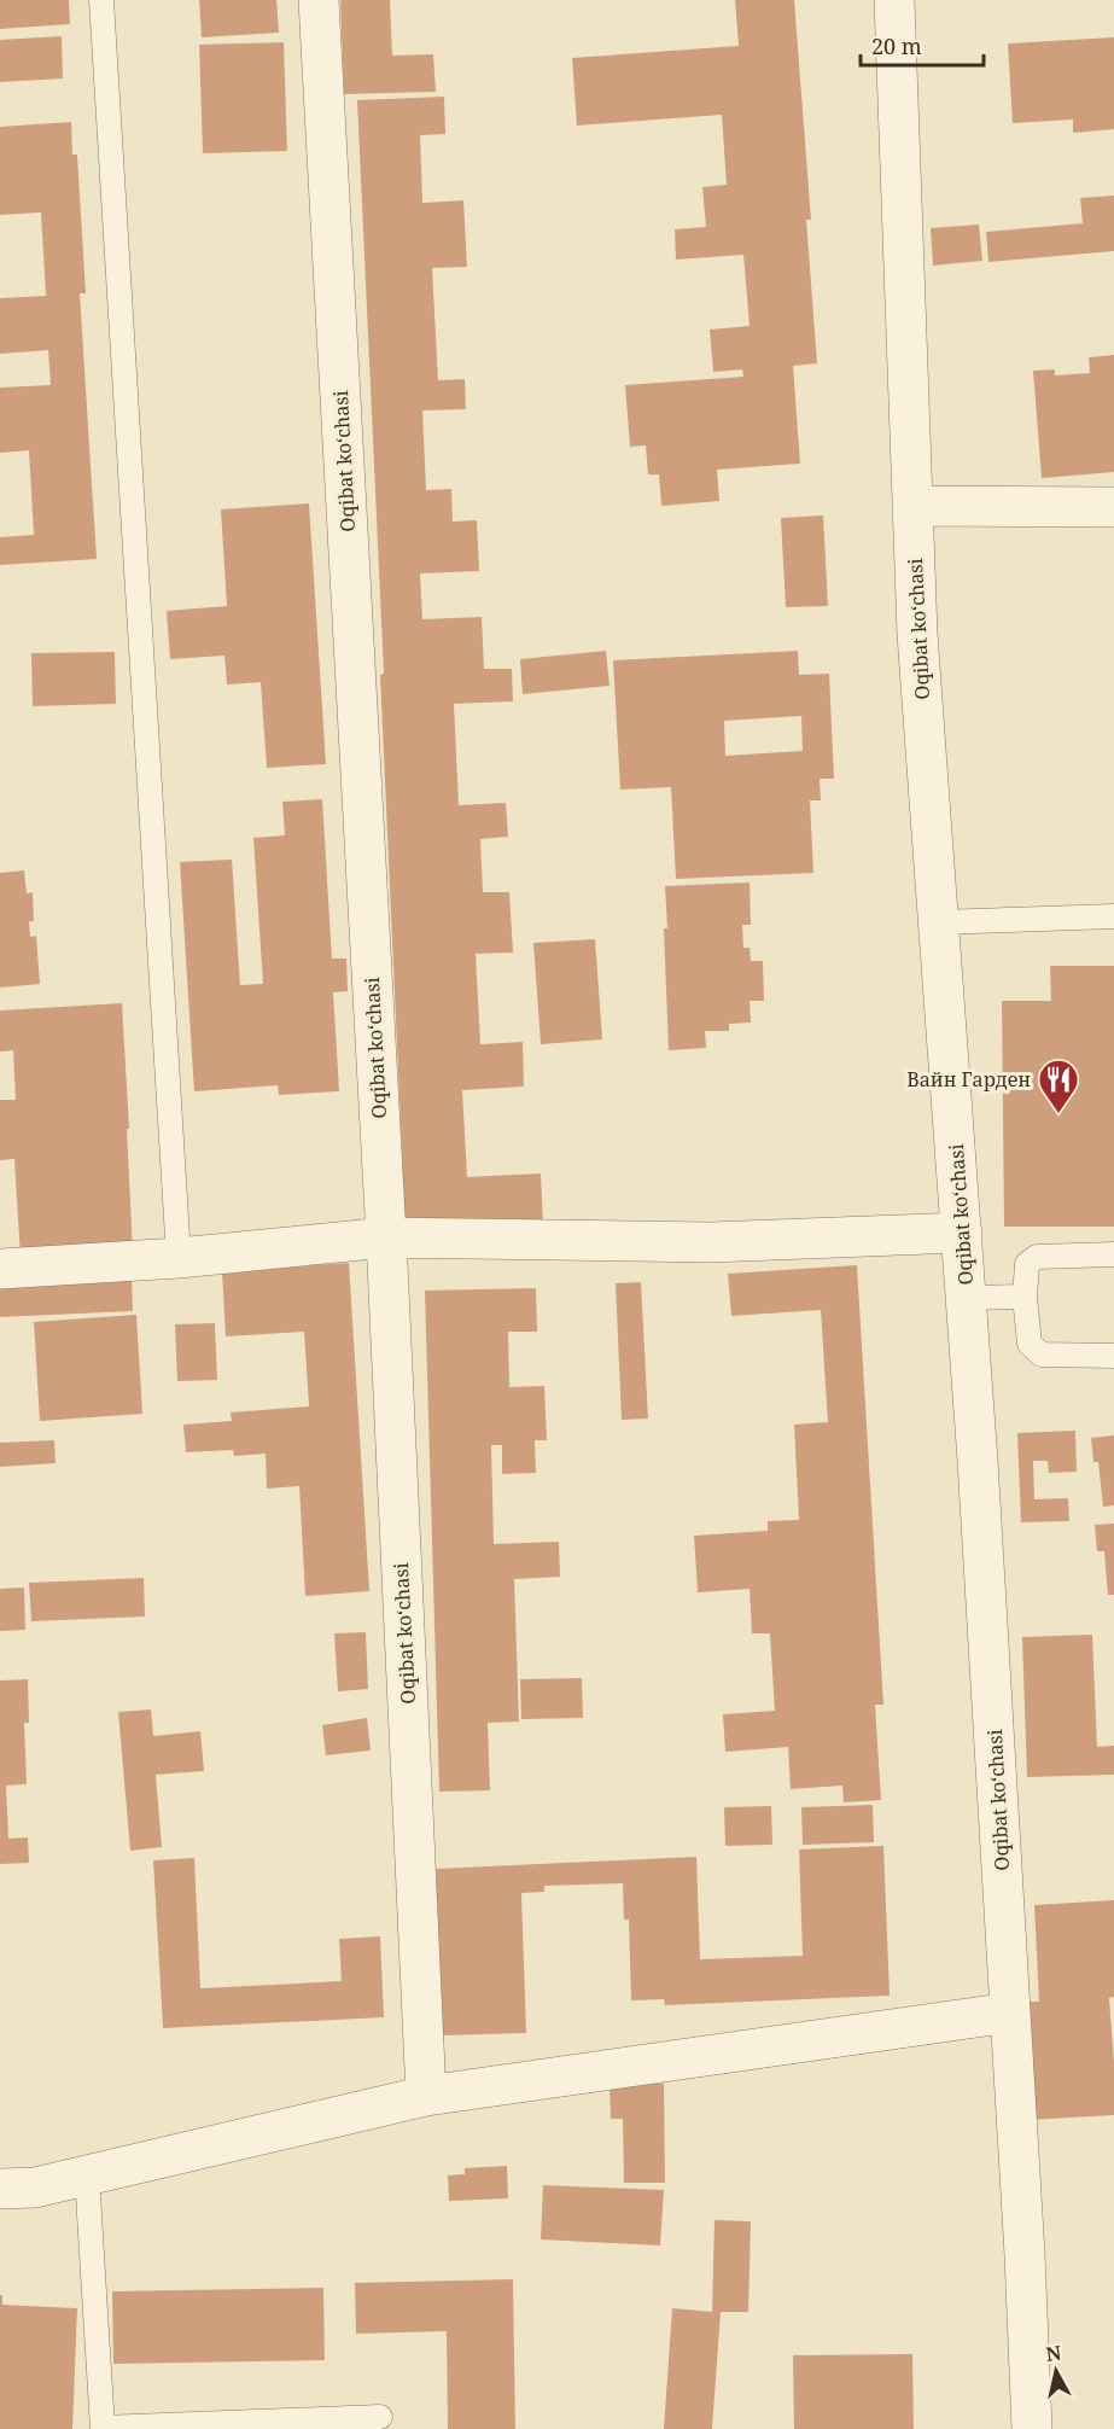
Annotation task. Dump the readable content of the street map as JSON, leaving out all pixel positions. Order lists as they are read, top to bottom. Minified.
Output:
{"streets":{"street":["Oqibat koʻchasi"]},"places":{"restaurant":["Вайн Гарден"]},"scale_bar":"20 m","north":"top"}
